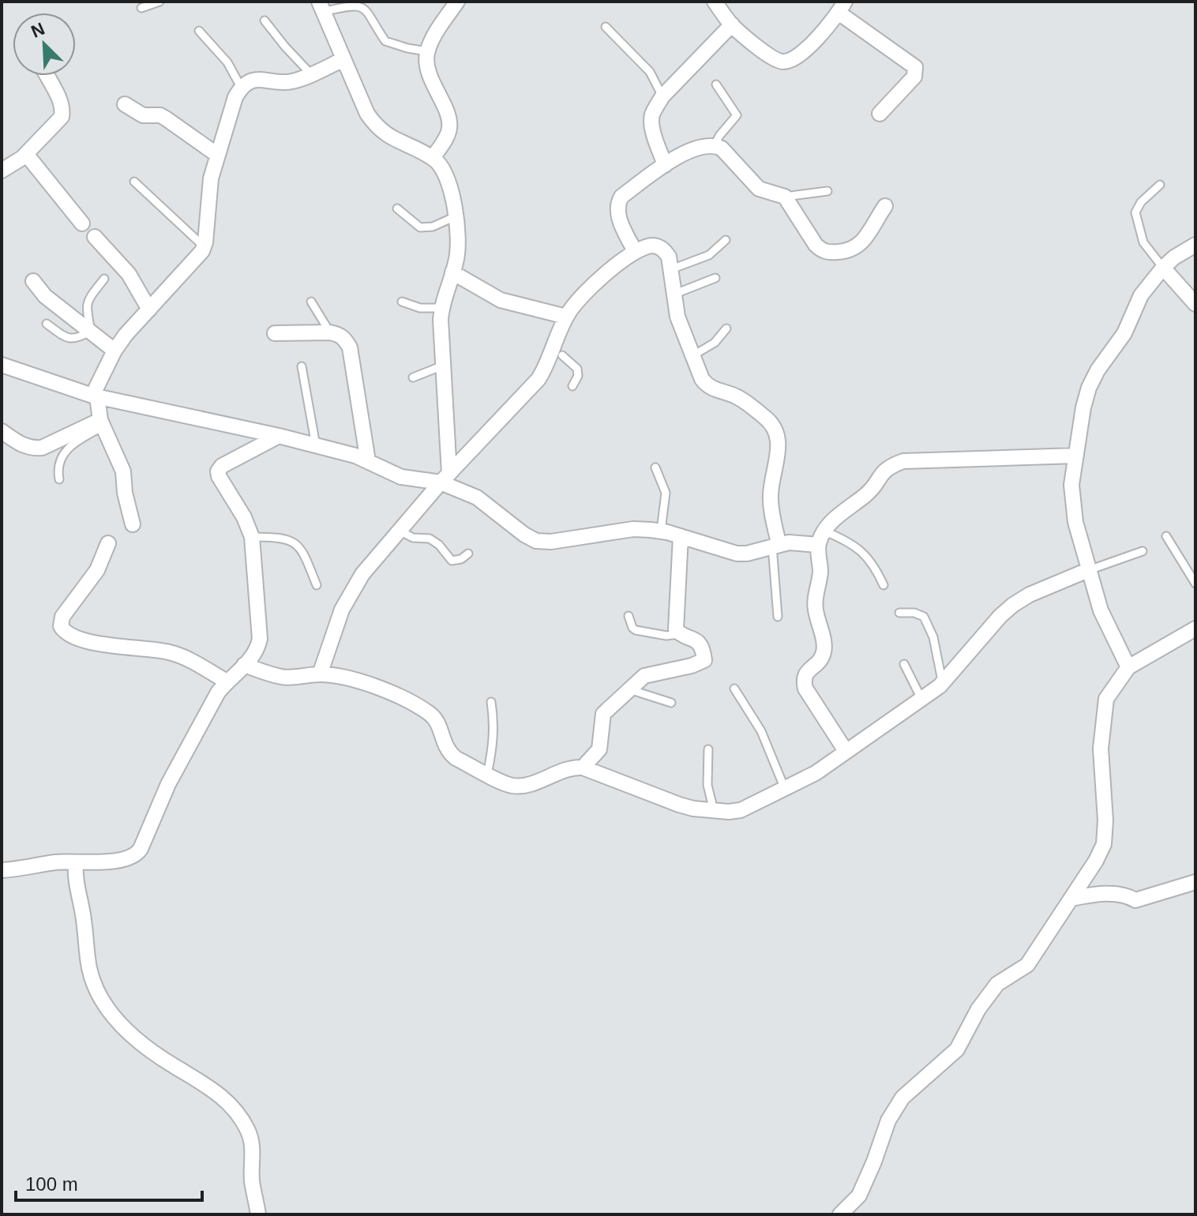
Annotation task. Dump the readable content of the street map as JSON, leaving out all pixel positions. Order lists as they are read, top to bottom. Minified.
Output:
{"scale_bar":"100 m","north":"top left"}
